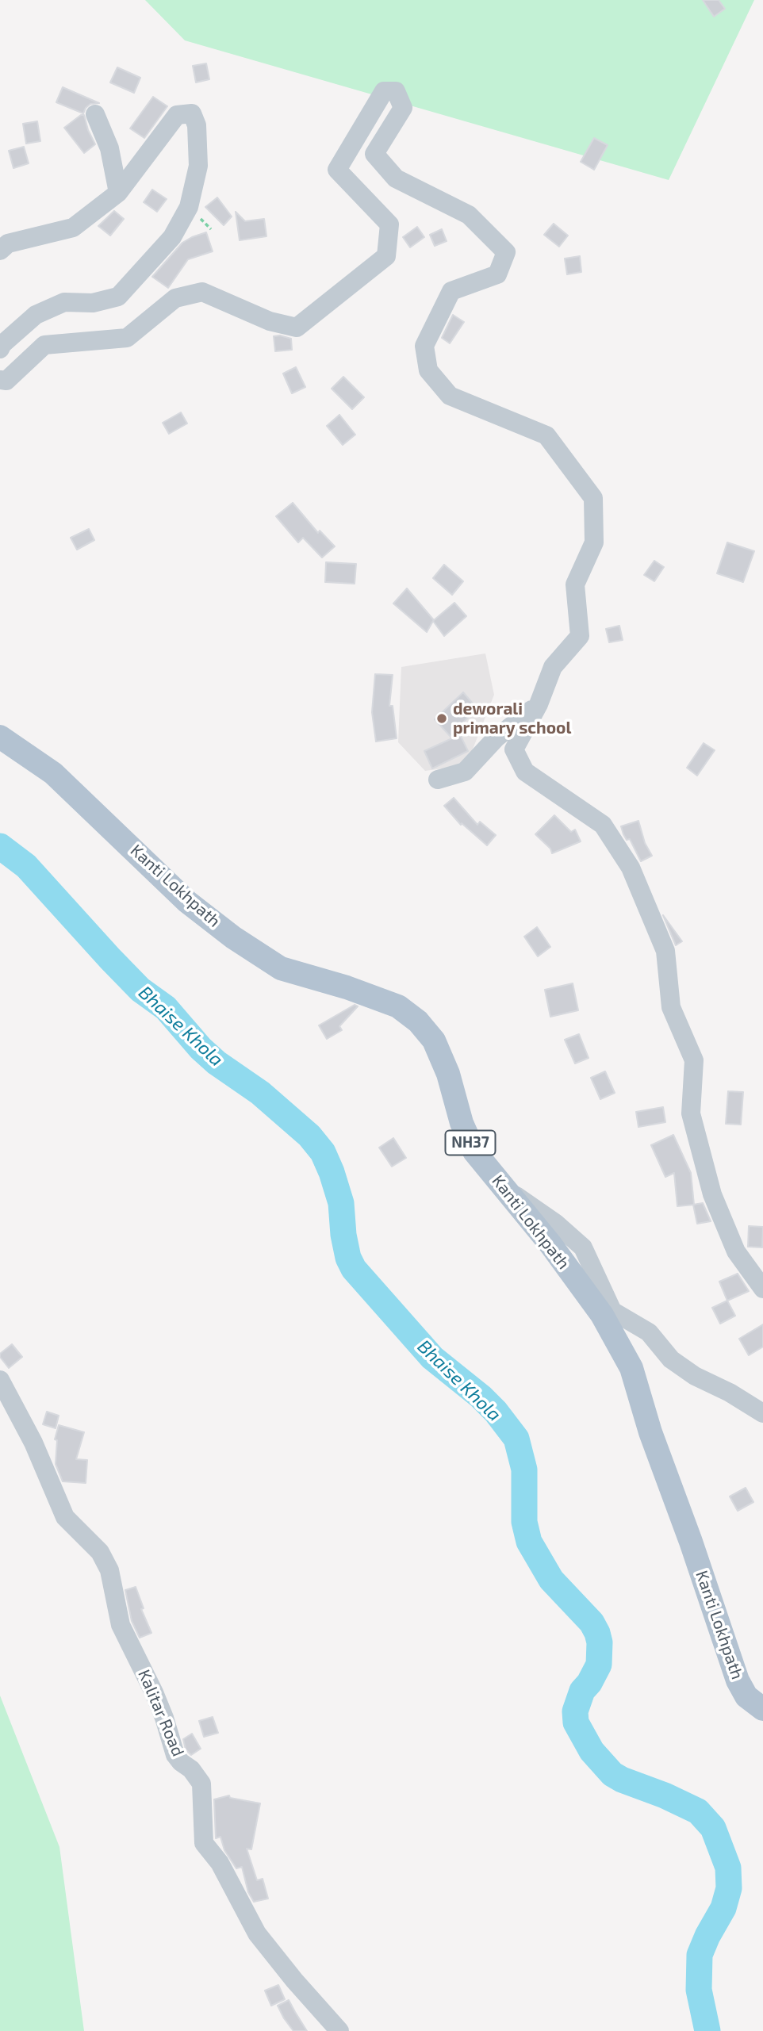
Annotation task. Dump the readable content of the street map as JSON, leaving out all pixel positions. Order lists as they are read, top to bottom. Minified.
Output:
{"streets":{"main road":["Kanti Lokhpath","NH37"],"street":["Kalitar Road"]},"water":["Bhaise Khola"],"places":["deworali primary school"]}
